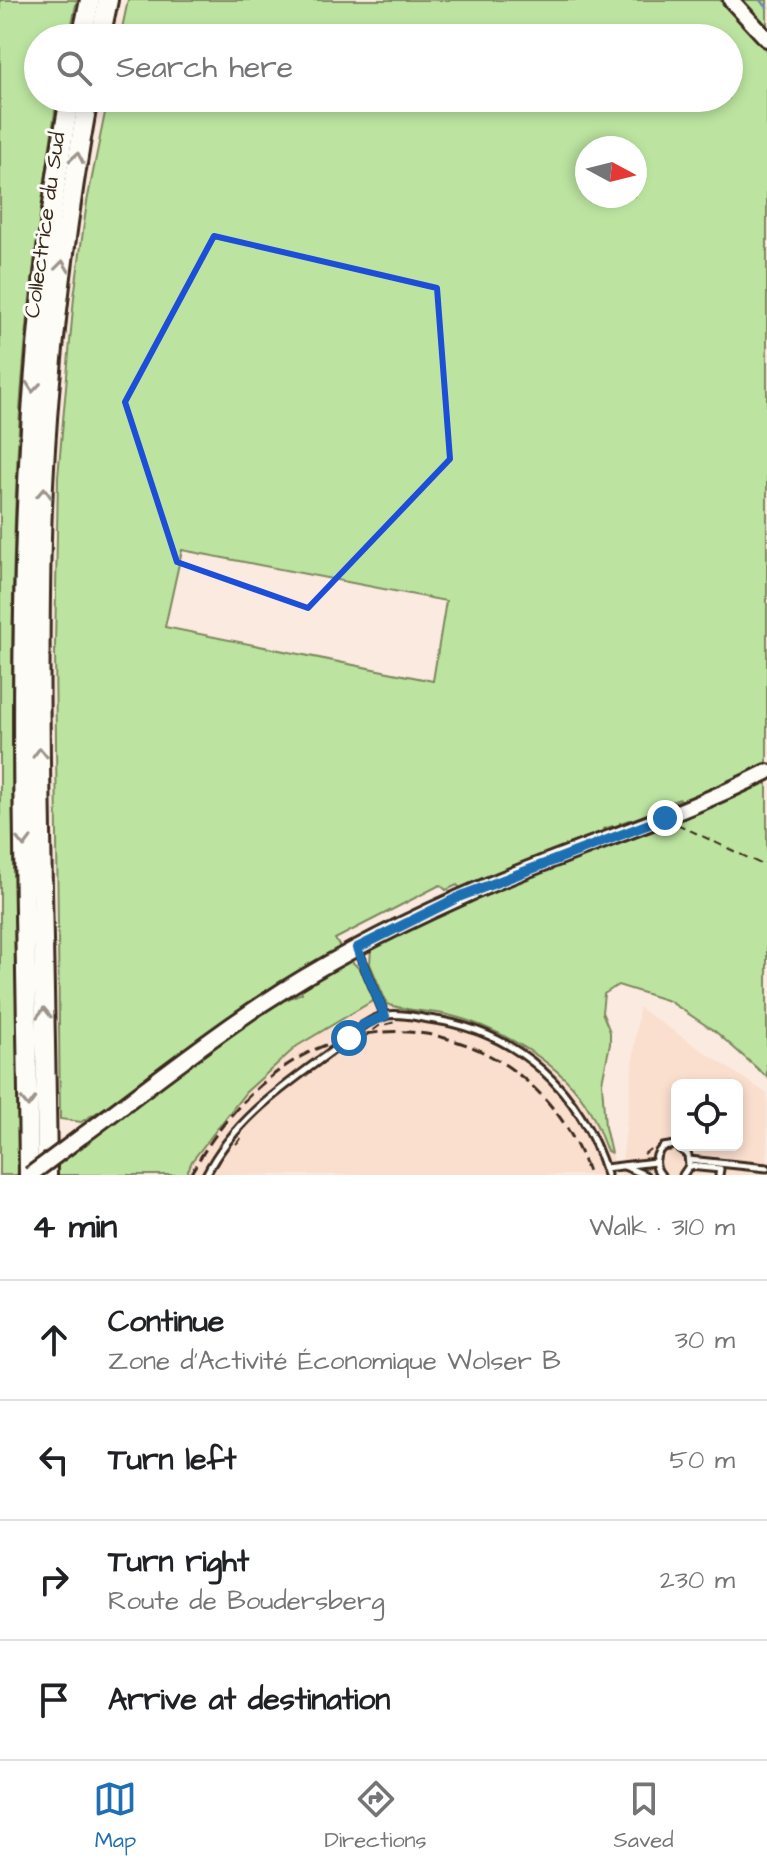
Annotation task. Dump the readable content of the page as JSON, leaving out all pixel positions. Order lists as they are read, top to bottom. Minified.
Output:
{"streets":{"highway":["Collectrice du Sud"]},"north":"right","page":{"search":"Search here","heading":["4 min","Walk · 310 m"],"list":[["Continue","Zone d'Activité Économique Wolser B","30 m"],["Turn left","50 m"],["Turn right","Route de Boudersberg","230 m"],"Arrive at destination"],"nav":["Map","Directions","Saved"]}}
